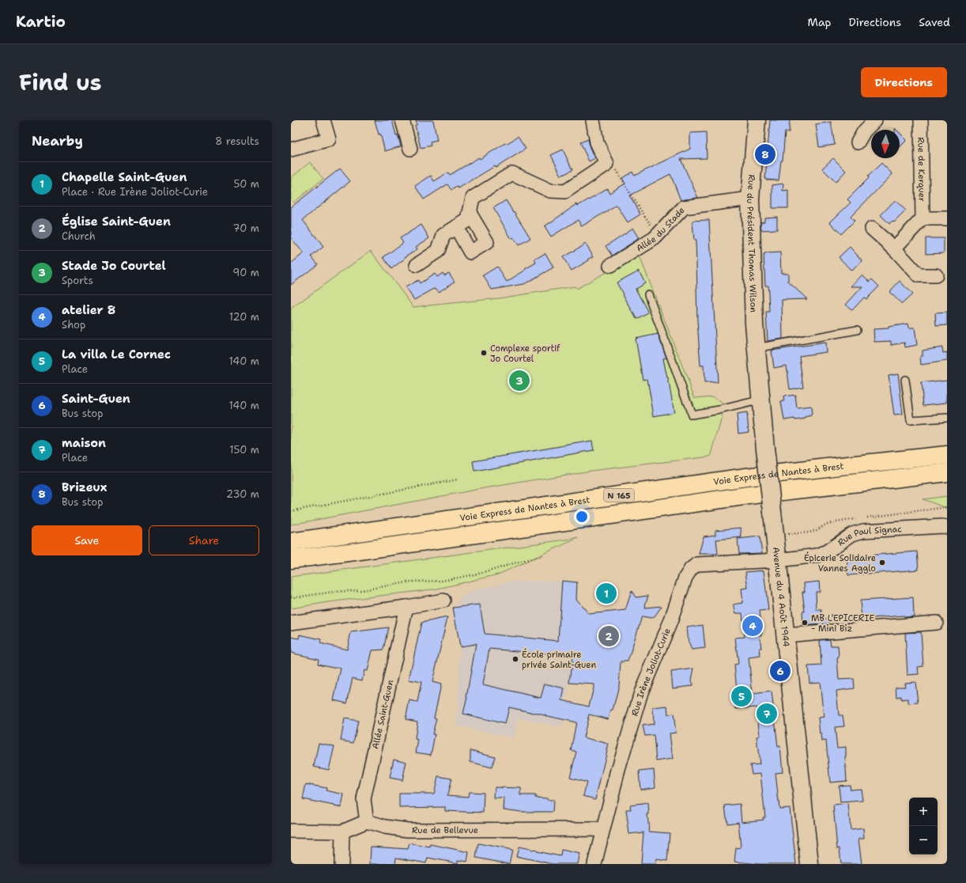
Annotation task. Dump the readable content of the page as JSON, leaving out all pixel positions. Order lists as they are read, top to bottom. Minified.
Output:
{"streets":{"highway":["Voie Express de Nantes à Brest","N 165"],"street":["Rue de Kerquer","Allée du Stade","Rue du Président Thomas Wilson","Rue Paul Signac","Avenue du 4 Août 1944","Rue Irène Joliot-Curie","Allée Saint-Guen","Rue de Bellevue"]},"crossings":[["Allée du Stade","Rue du Président Thomas Wilson"],["Rue du Président Thomas Wilson","Avenue du 4 Août 1944"],["Rue Paul Signac","Avenue du 4 Août 1944"],["Rue Paul Signac","Rue Irène Joliot-Curie"],["Avenue du 4 Août 1944","Rue Irène Joliot-Curie"],["Rue Irène Joliot-Curie","Rue de Bellevue"],["Allée Saint-Guen","Rue de Bellevue"]],"places":["Complexe sportif Jo Courtel","Épicerie Solidaire Vannes Agglo","MB L'EPICERIE - Mini Biz","École primaire privée Saint-Guen"],"north":"bottom","page":{"header":"Kartio","nav":["Map","Directions","Saved"],"title":"Find us","buttons":["Directions",["Save","Share"]],"heading":["Nearby","8 results"],"pins":["8","3","1","4","2","6","5","7"],"list":[{"mark":"1","name":"Chapelle Saint-Guen","note":"Place · Rue Irène Joliot-Curie","value":"50 m"},{"mark":"2","name":"Église Saint-Guen","note":"Church","value":"70 m"},{"mark":"3","name":"Stade Jo Courtel","note":"Sports","value":"90 m"},{"mark":"4","name":"atelier 8","note":"Shop","value":"120 m"},{"mark":"5","name":"La villa Le Cornec","note":"Place","value":"140 m"},{"mark":"6","name":"Saint-Guen","note":"Bus stop","value":"140 m"},{"mark":"7","name":"maison","note":"Place","value":"150 m"},{"mark":"8","name":"Brizeux","note":"Bus stop","value":"230 m"}],"map_buttons":["+","−"]}}
